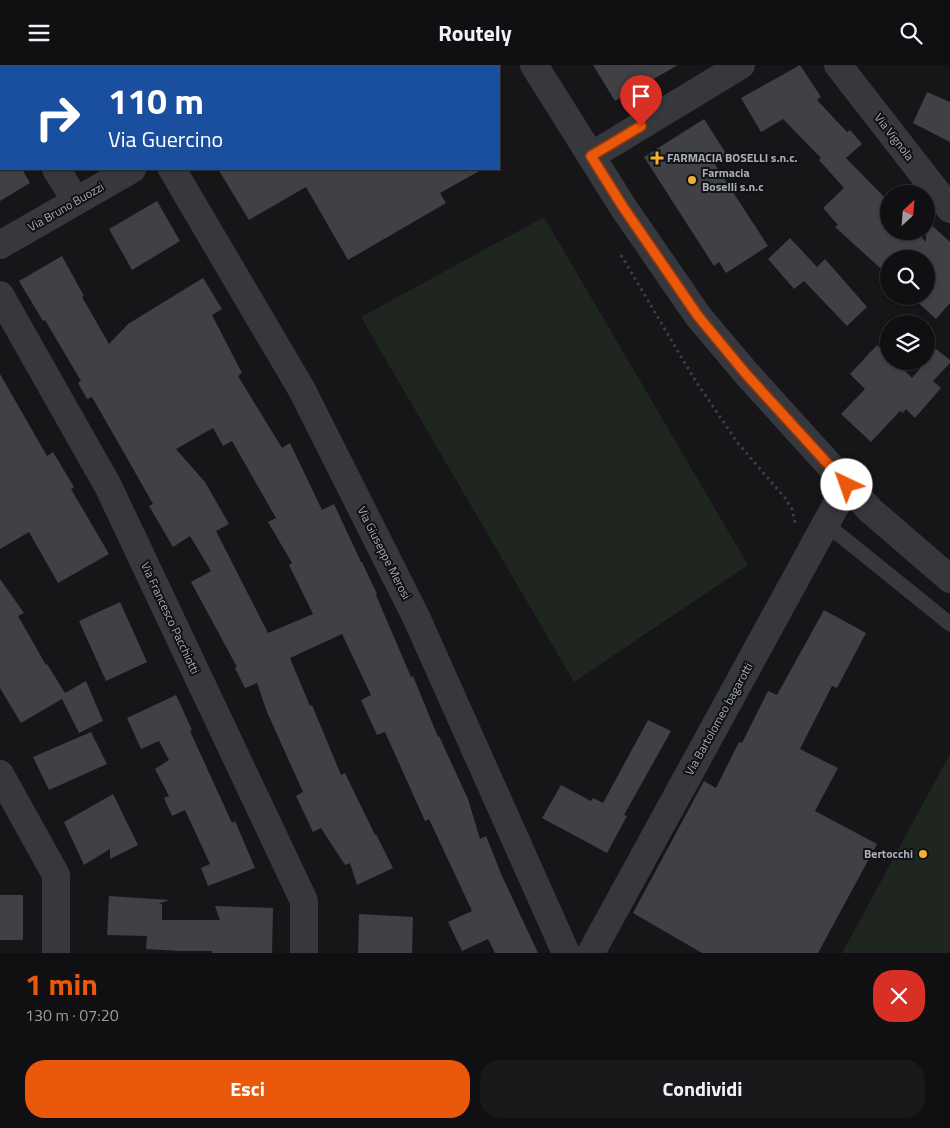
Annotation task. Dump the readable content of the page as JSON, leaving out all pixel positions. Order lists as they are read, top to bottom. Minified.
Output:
{"streets":{"street":["Via Vignola","Via Bruno Buozzi","Via Giuseppe Merosi","Via Francesco Pacchiotti","Via Bartolomeo bagarotti"]},"places":{"health":["FARMACIA BOSELLI s.n.c."],"other":["Farmacia Boselli s.n.c","Bertocchi"]},"north":"top right","page":{"header":"Routely","turn":["110 m","Via Guercino"],"heading":["1 min","130 m · 07:20"],"buttons":["Esci","Condividi"]}}
